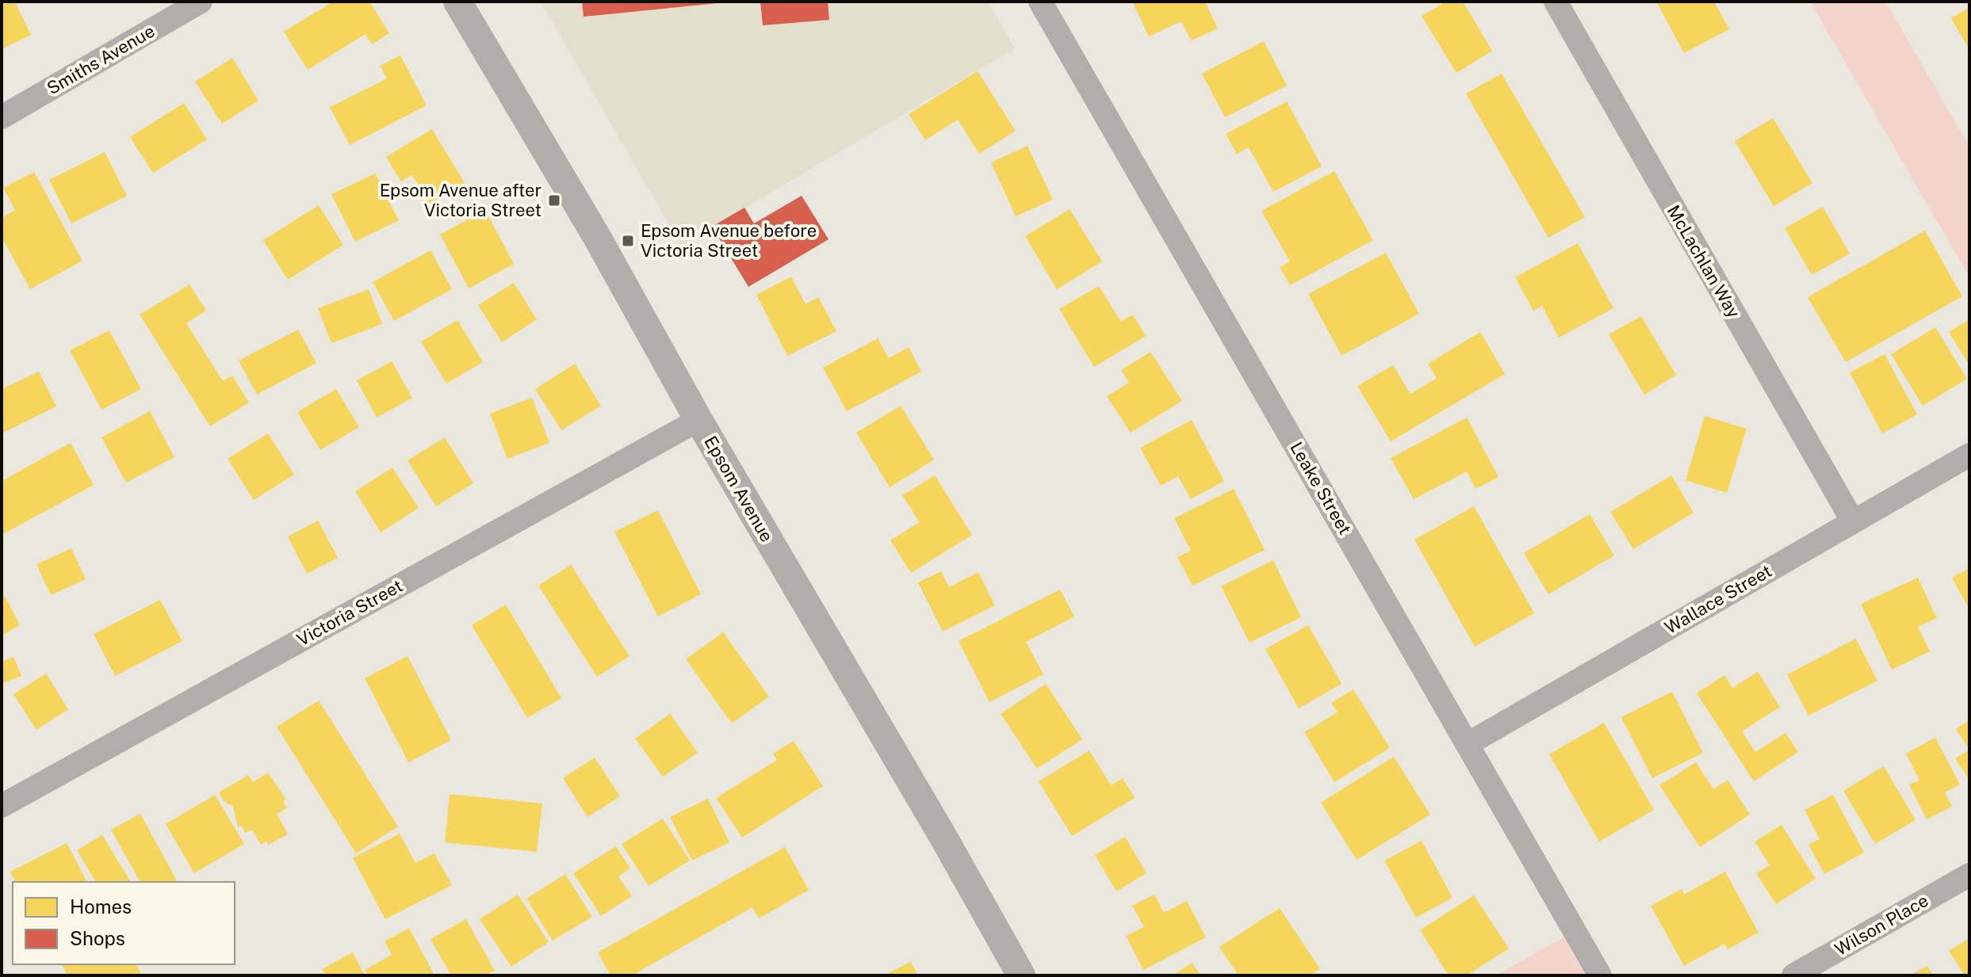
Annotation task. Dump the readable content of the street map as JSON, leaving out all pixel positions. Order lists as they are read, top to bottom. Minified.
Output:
{"streets":{"street":["Smiths Avenue","McLachlan Way","Leake Street","Epsom Avenue","Wallace Street","Victoria Street","Wilson Place"]},"crossings":[["McLachlan Way","Wallace Street"],["Leake Street","Wallace Street"],["Epsom Avenue","Victoria Street"]],"places":{"transit":["Epsom Avenue after Victoria Street","Epsom Avenue before Victoria Street"]},"legend":["Homes","Shops"]}
